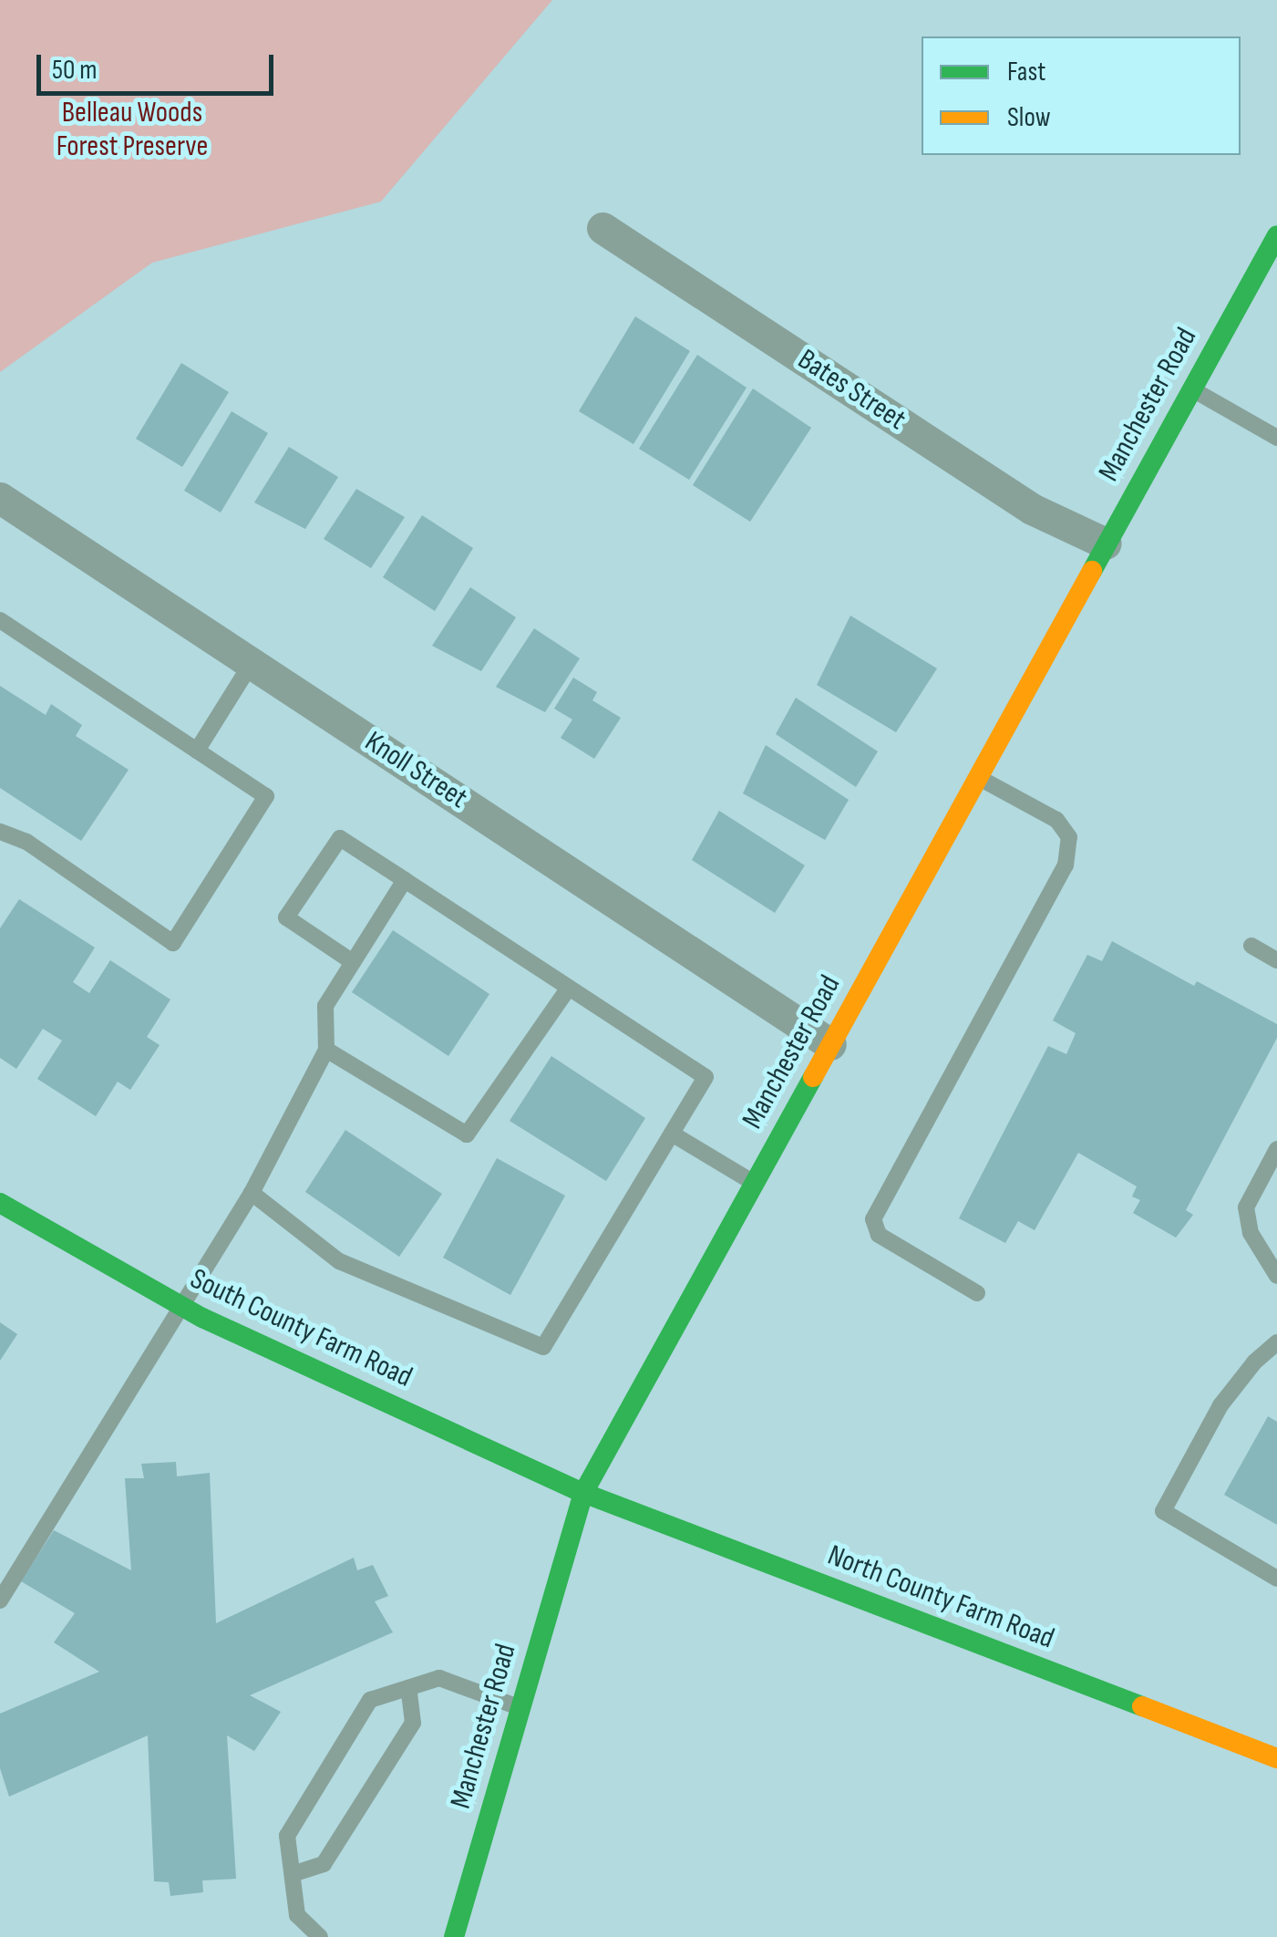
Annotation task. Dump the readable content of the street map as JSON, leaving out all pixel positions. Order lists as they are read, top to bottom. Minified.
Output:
{"streets":{"street":["Bates Street","Manchester Road","Knoll Street","South County Farm Road","North County Farm Road"]},"crossings":[["Bates Street","Manchester Road"],["Manchester Road","Knoll Street"],["Manchester Road","South County Farm Road"],["Manchester Road","North County Farm Road"],["South County Farm Road","North County Farm Road"]],"parks":["Belleau Woods Forest Preserve"],"legend":["Fast","Slow"],"scale_bar":"50 m"}
